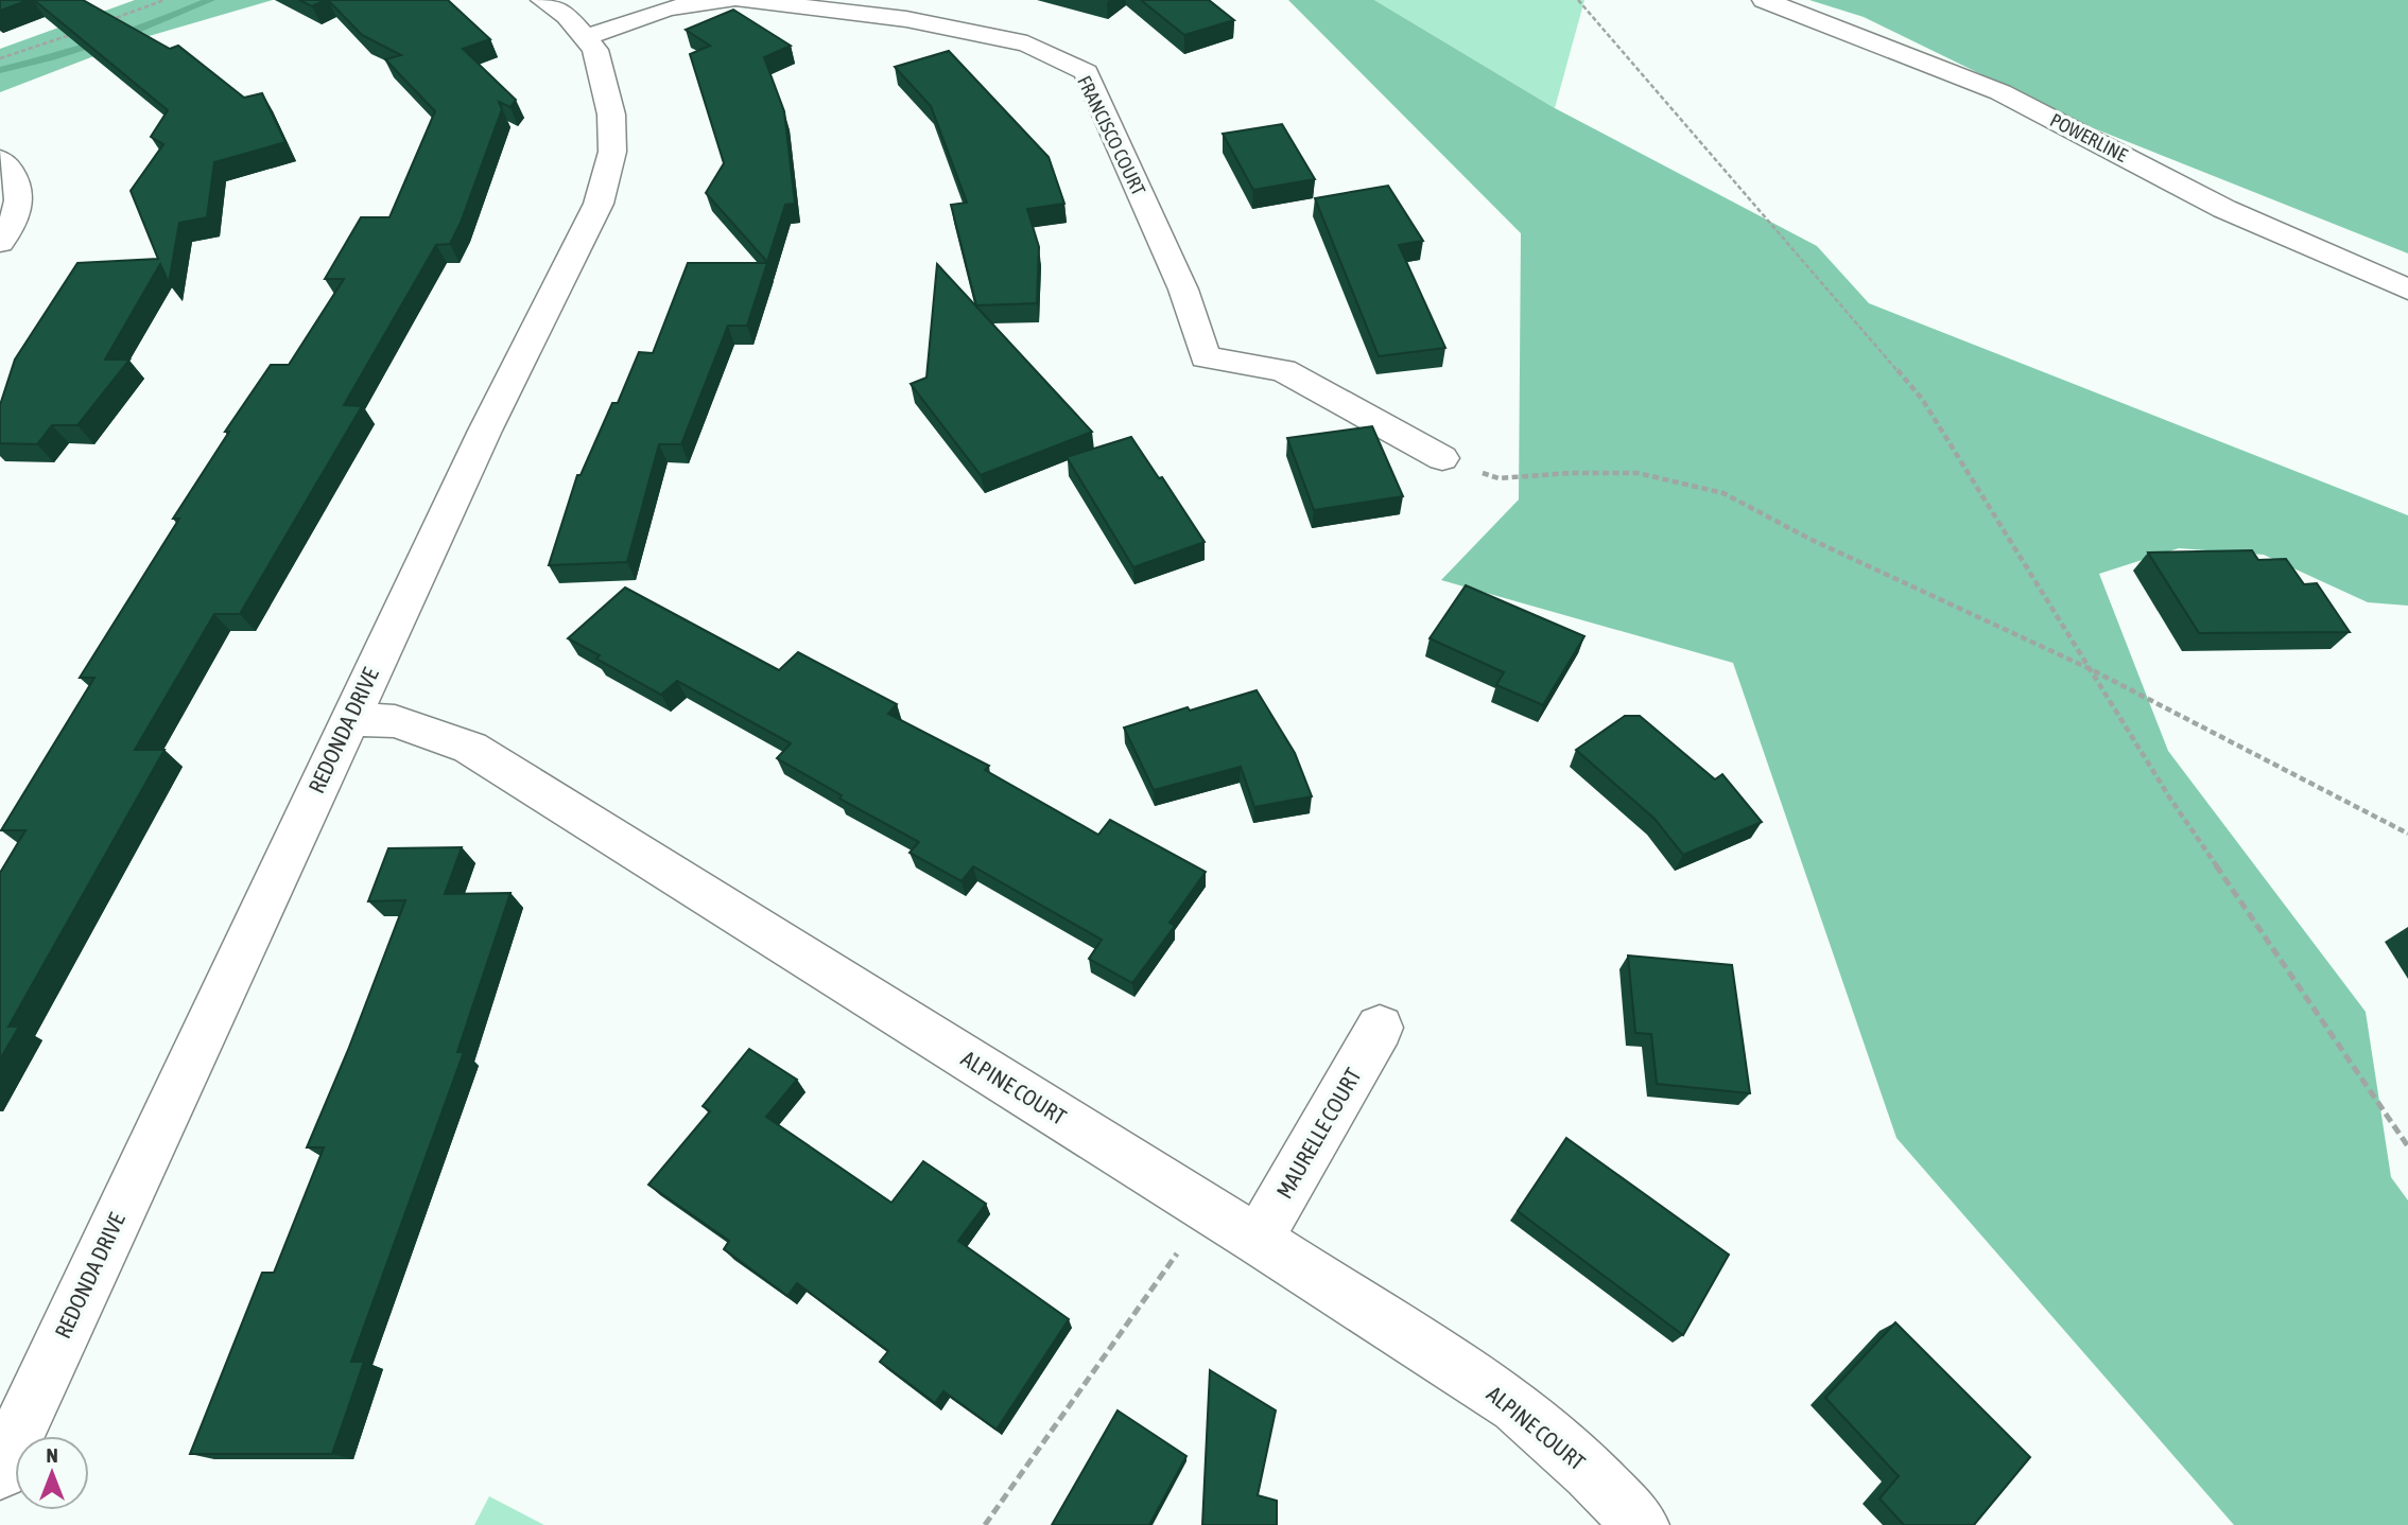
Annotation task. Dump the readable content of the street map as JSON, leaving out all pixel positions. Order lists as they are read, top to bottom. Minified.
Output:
{"streets":{"street":["FRANCISCO COURT","POWERLINE","REDONDA DRIVE","ALPINE COURT","MAURELLE COURT"]},"crossings":[["REDONDA DRIVE","ALPINE COURT"],["ALPINE COURT","MAURELLE COURT"]],"north":"top"}
